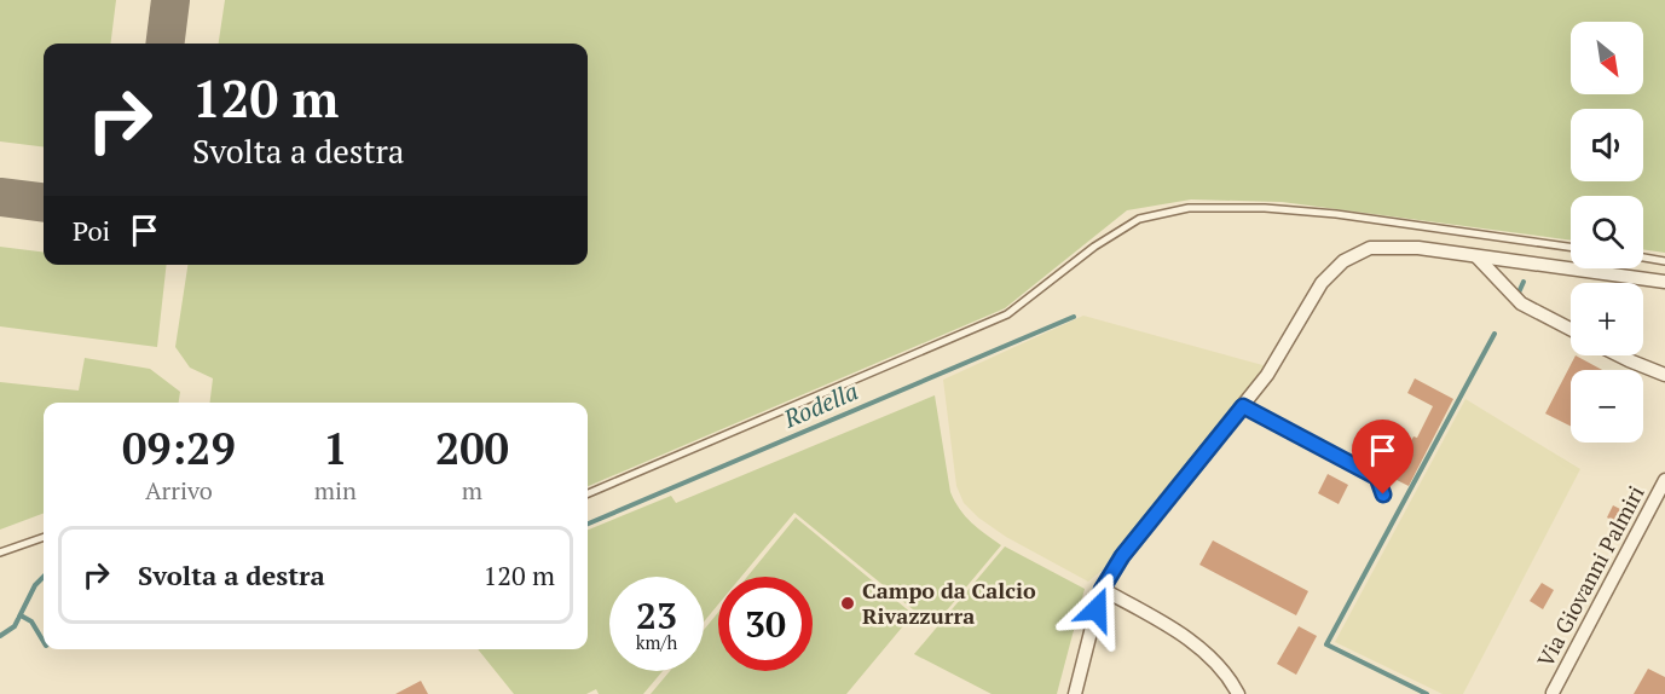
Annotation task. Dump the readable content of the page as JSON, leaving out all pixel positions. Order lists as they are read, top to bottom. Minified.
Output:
{"streets":{"street":["Via Giovanni Palmiri"]},"water":["Rodella"],"places":["Campo da Calcio Rivazzurra"],"north":"bottom right","page":{"map_buttons":["+","−"],"turn":["120 m","Svolta a destra"],"then":"Poi","eta":["09:29","Arrivo","1","min","200","m"],"list":[{"name":"Svolta a destra","value":"120 m"}],"speed":"23 km/h","limit":"30"}}
